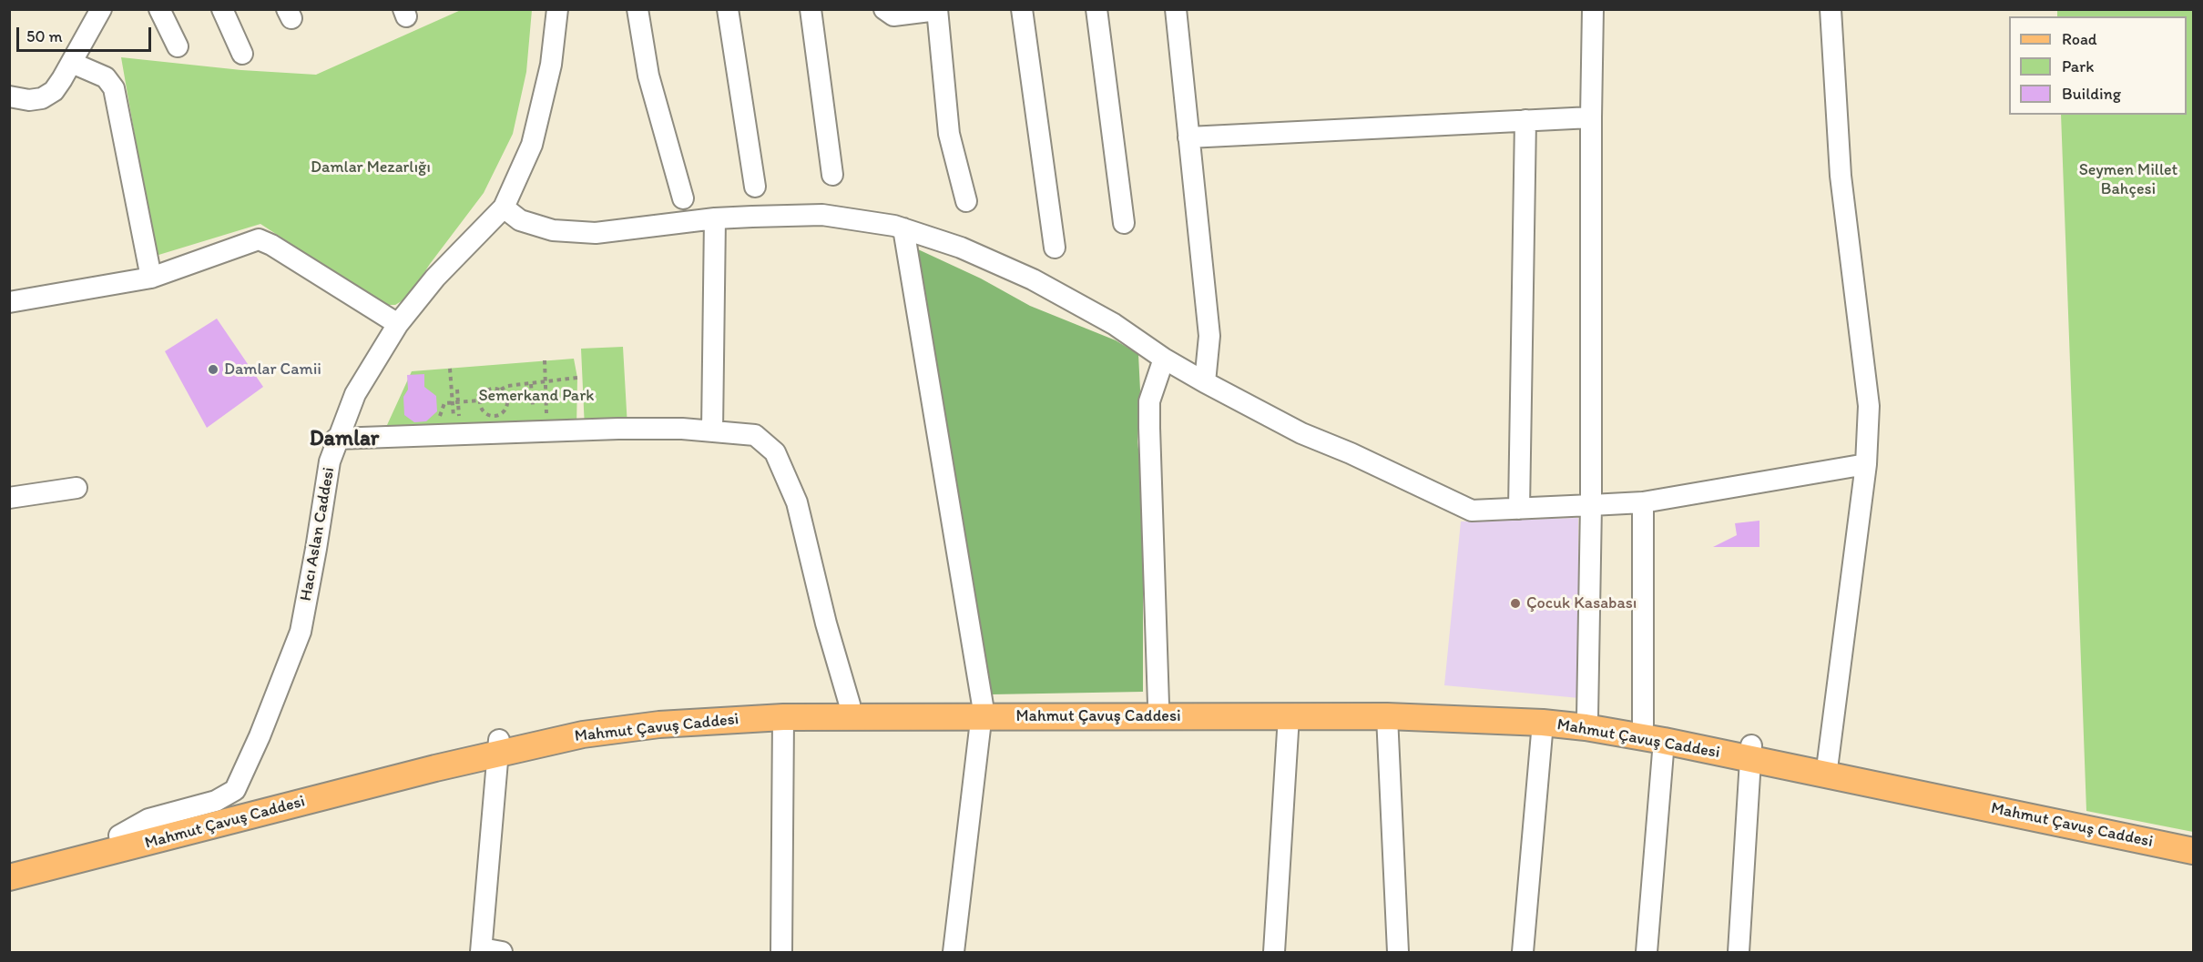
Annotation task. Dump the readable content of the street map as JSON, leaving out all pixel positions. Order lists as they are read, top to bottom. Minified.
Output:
{"streets":{"main road":["Mahmut Çavuş Caddesi"],"street":["Hacı Aslan Caddesi"]},"districts":["Damlar"],"parks":["Damlar Mezarlığı","Seymen Millet Bahçesi","Semerkand Park"],"places":["Damlar Camii","Çocuk Kasabası"],"legend":["Road","Park","Building"],"scale_bar":"50 m"}
